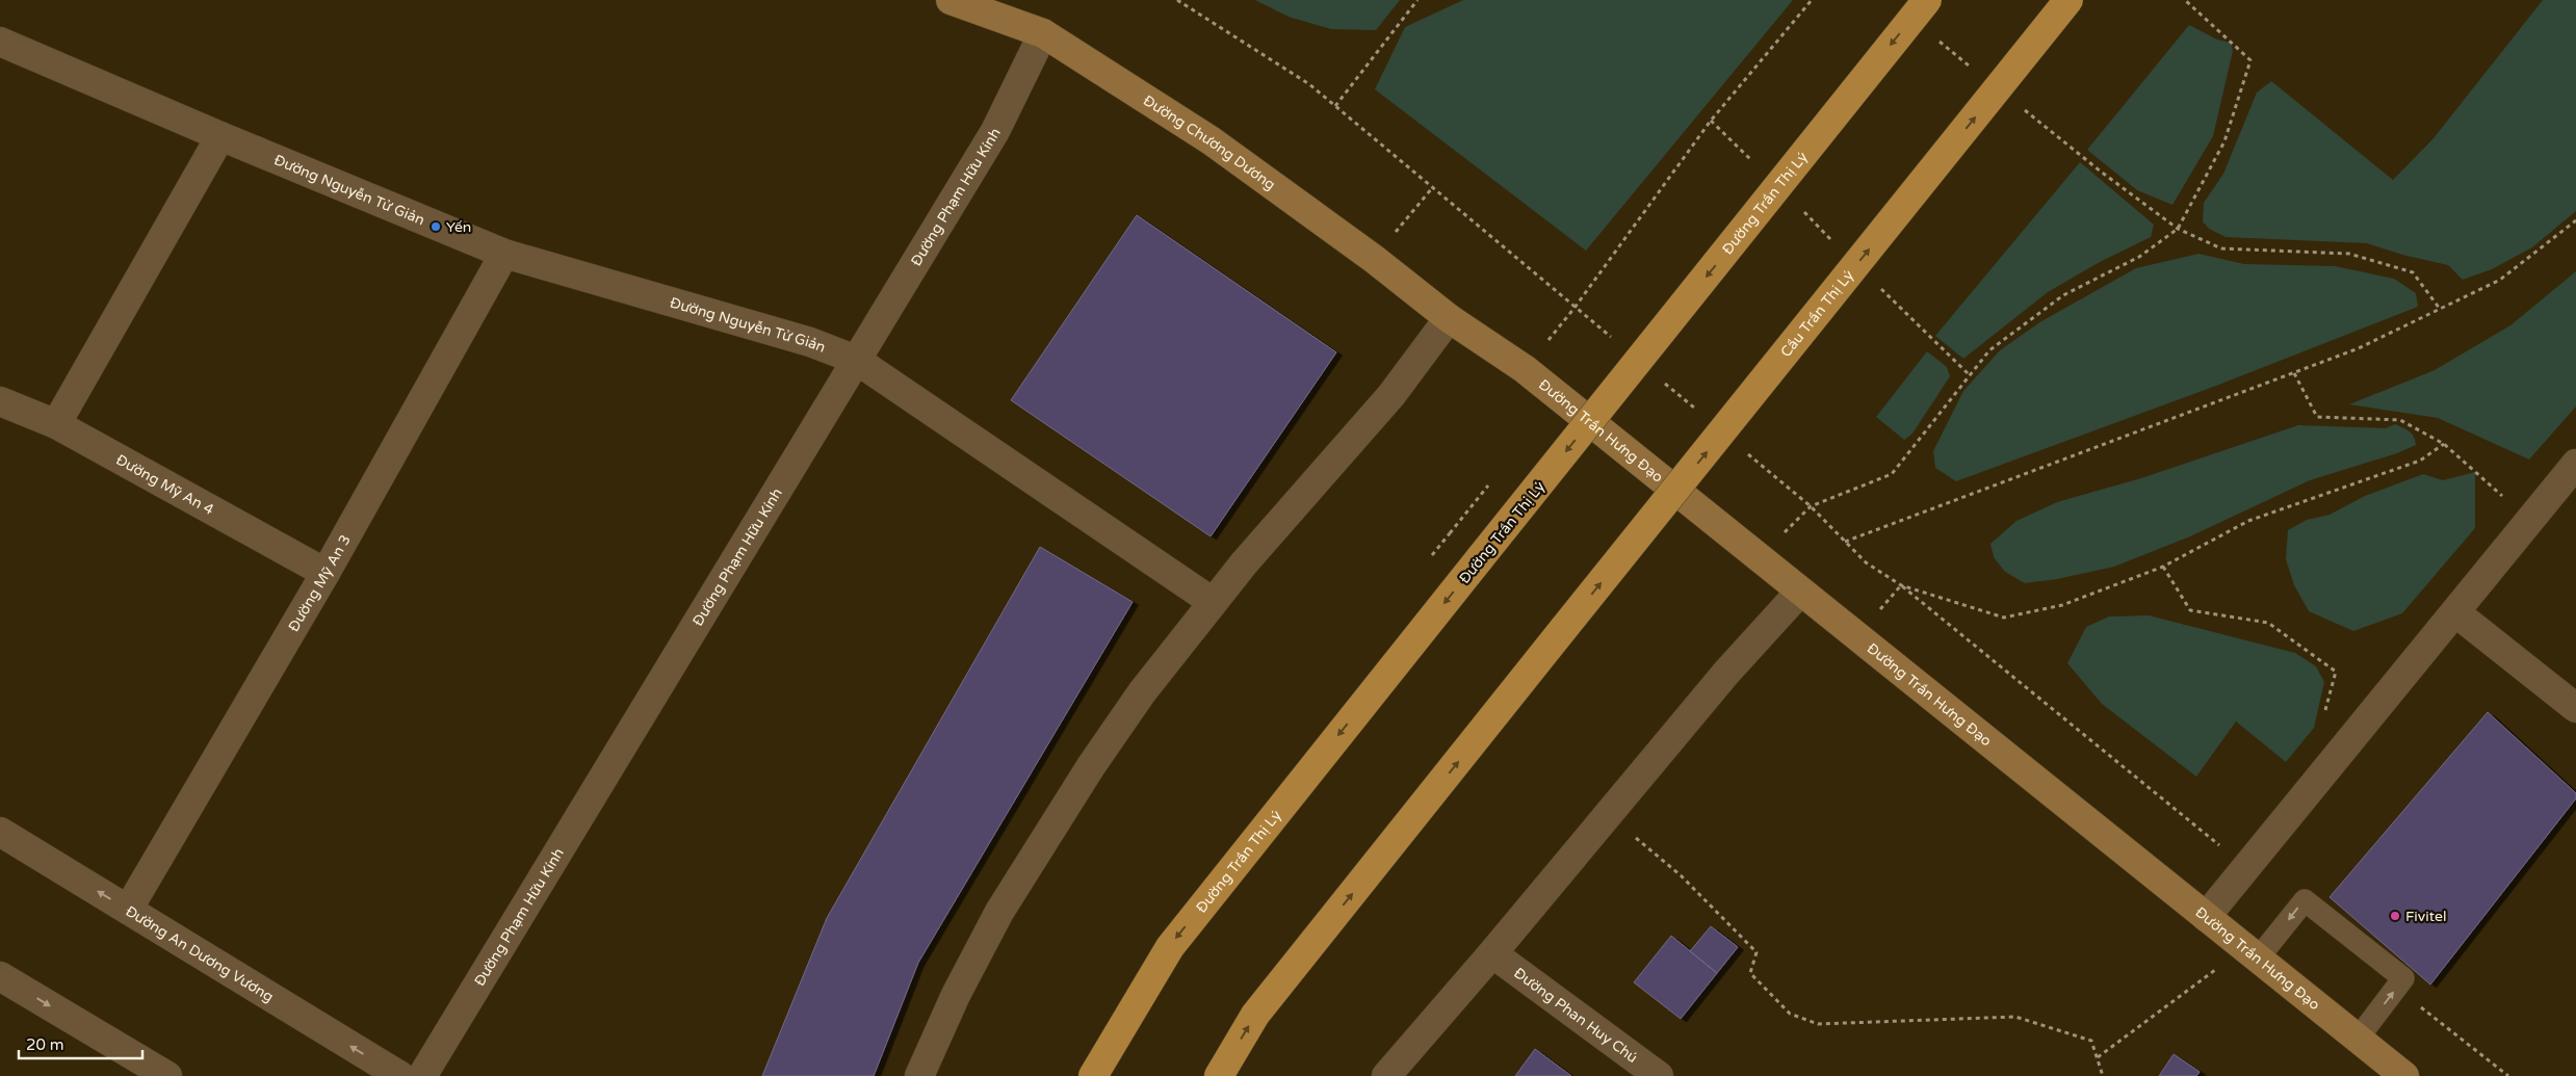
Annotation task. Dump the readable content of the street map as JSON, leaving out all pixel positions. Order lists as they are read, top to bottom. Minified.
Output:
{"streets":{"main road":["Đường Chương Dương","Đường Trần Thị Lý","Cầu Trần Thị Lý","Đường Trần Hưng Đạo"],"street":["Đường Nguyễn Tử Giản","Đường Phạm Hữu Kính","Đường Mỹ An 4","Đường Mỹ An 3","Đường An Dương Vương","Đường Phan Huy Chú"]},"crossings":[["Đường Chương Dương","Đường Phạm Hữu Kính"],["Đường Chương Dương","Đường Trần Hưng Đạo"],["Đường Nguyễn Tử Giản","Đường Phạm Hữu Kính"],["Đường Nguyễn Tử Giản","Đường Mỹ An 3"],["Đường Mỹ An 4","Đường Mỹ An 3"],["Đường Mỹ An 3","Đường An Dương Vương"]],"one_way":["Đường Trần Thị Lý","Cầu Trần Thị Lý"],"places":["Yến","Fivitel"],"scale_bar":"20 m"}
